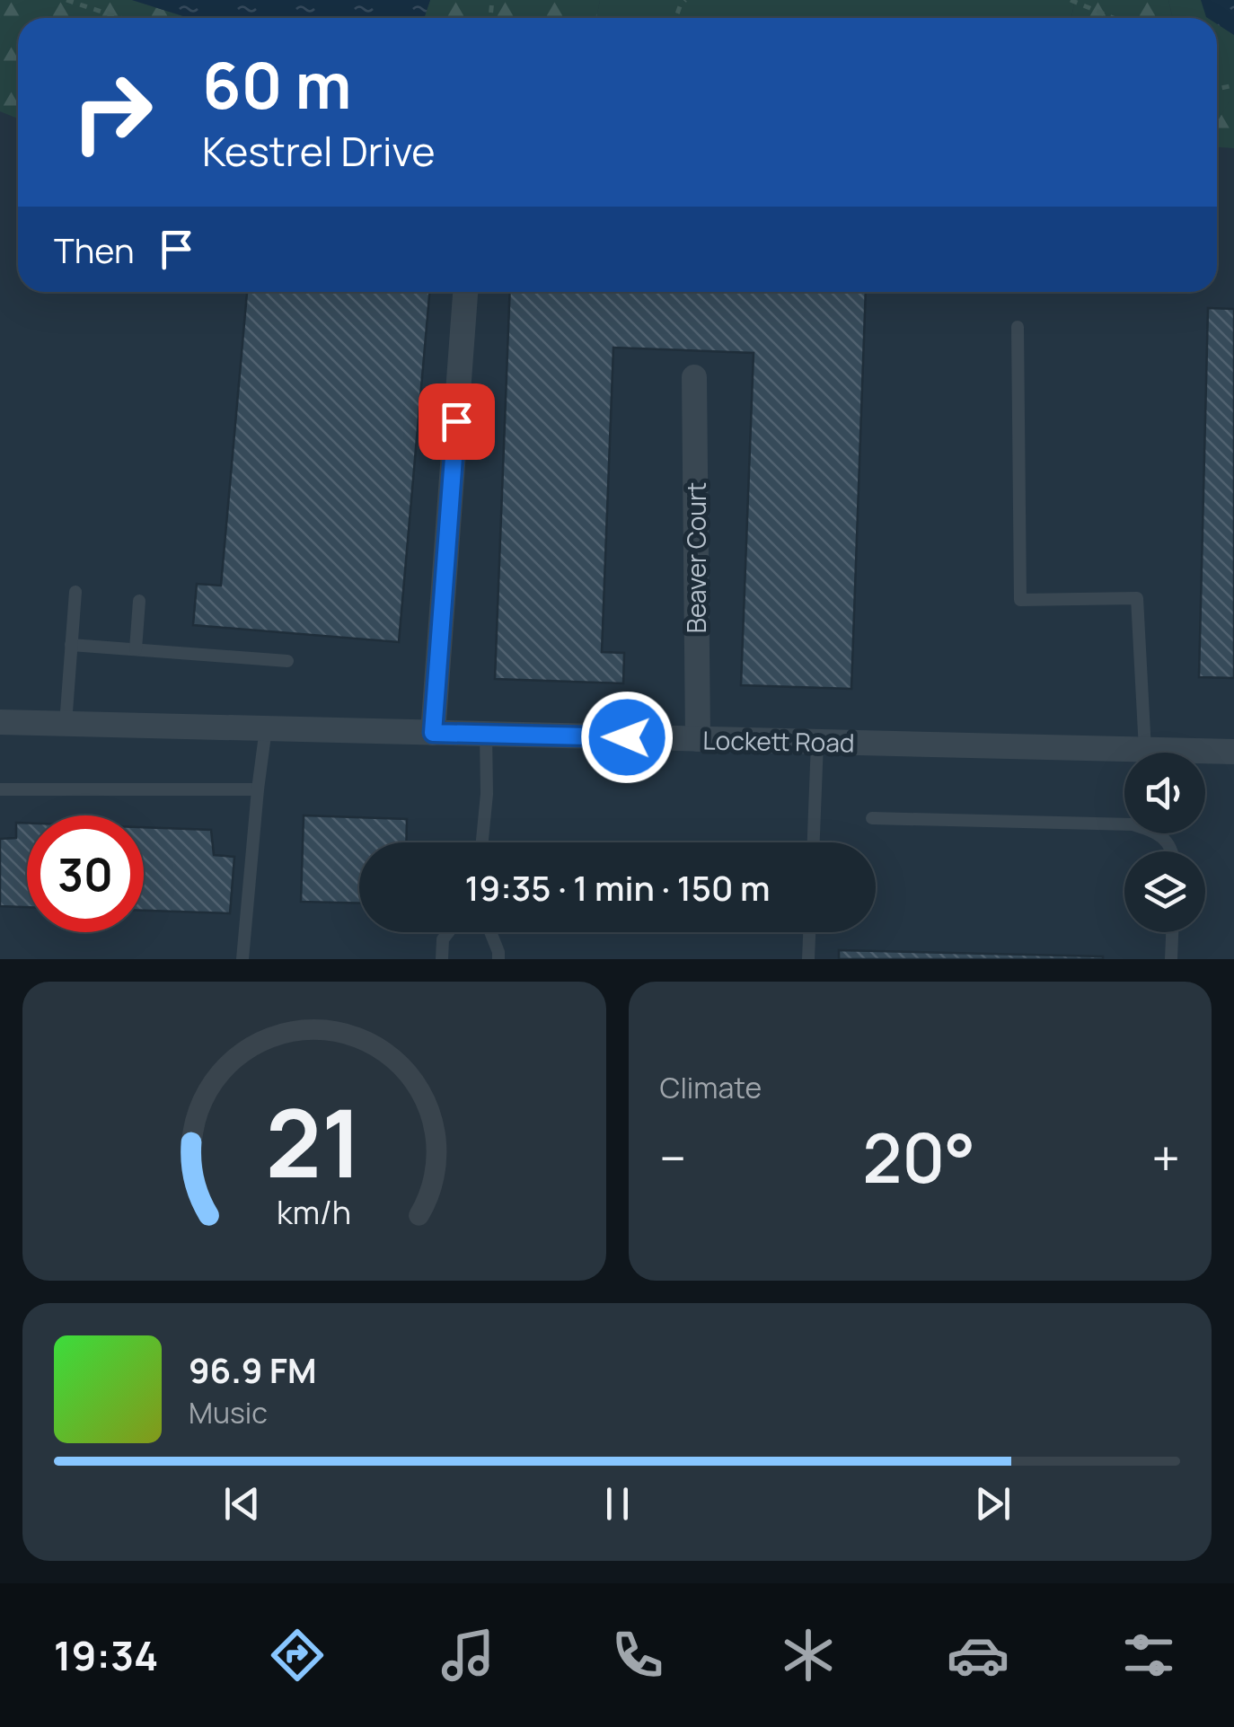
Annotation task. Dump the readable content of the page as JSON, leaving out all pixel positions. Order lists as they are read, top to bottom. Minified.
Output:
{"streets":{"street":["Beaver Court","Lockett Road"]},"crossings":[["Beaver Court","Lockett Road"]],"page":{"turn":["60 m","Kestrel Drive"],"then":"Then","limit":"30","trip":"19:35 · 1 min · 150 m","tile":"Climate","heat":["−","20°","+"],"song":["96.9 FM","Music"],"tabs":"19:34","gauge":["21","km/h"]}}
